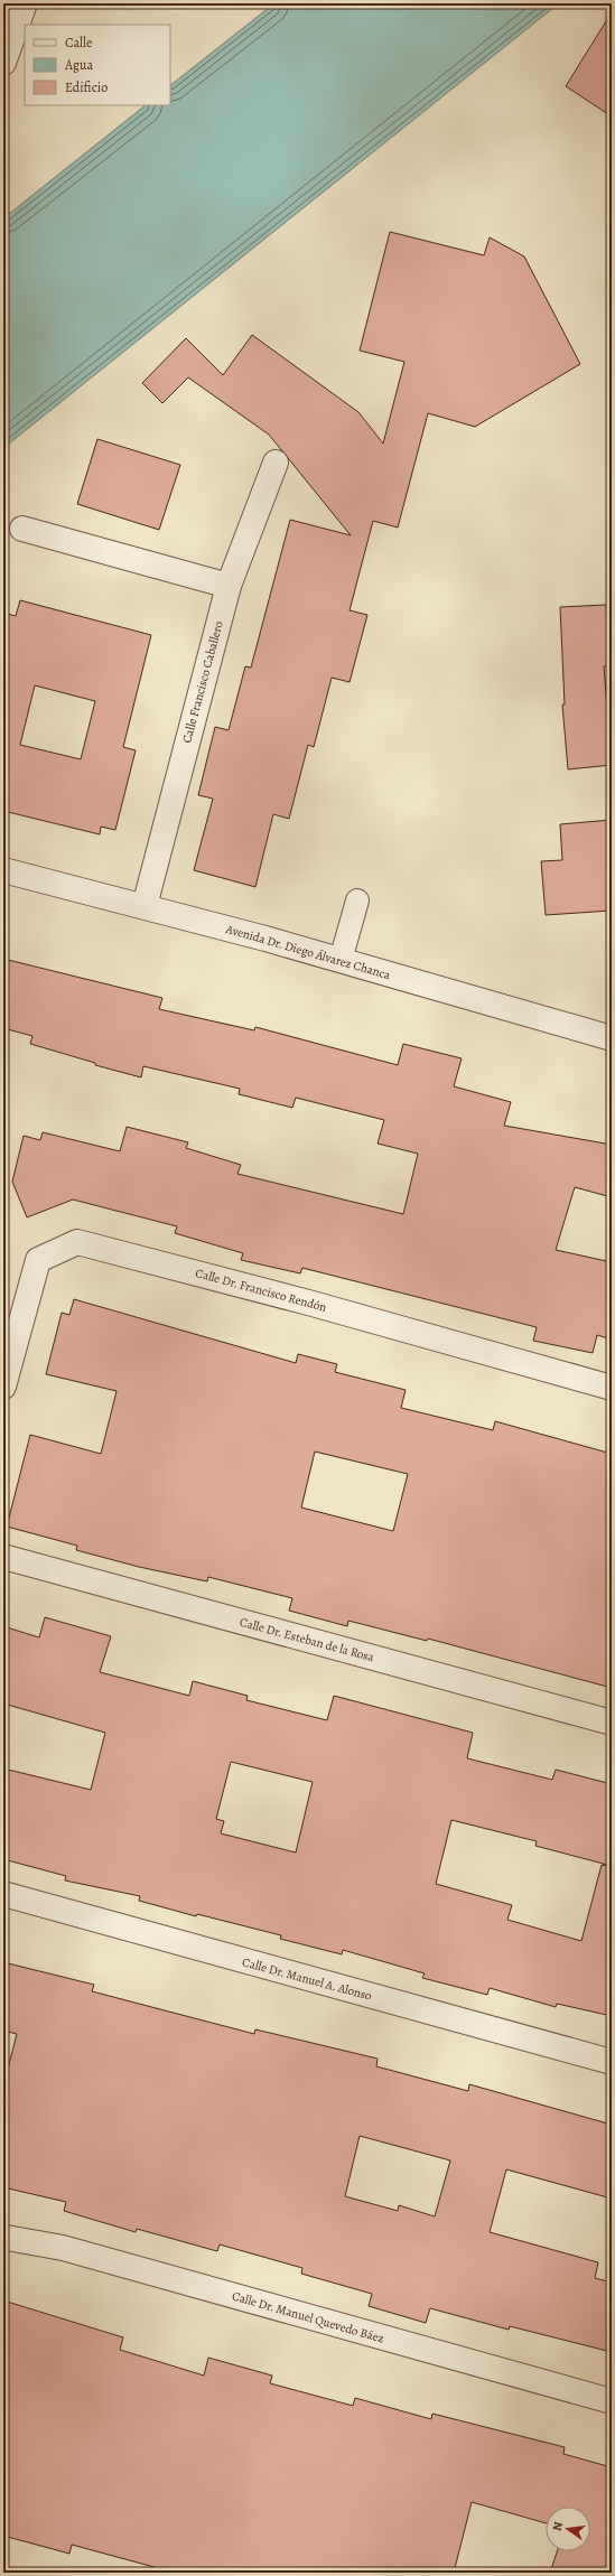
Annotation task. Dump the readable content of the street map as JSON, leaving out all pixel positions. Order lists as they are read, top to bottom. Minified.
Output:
{"streets":{"street":["Calle Francisco Caballero","Avenida Dr. Diego Álvarez Chanca","Calle Dr. Francisco Rendón","Calle Dr. Esteban de la Rosa","Calle Dr. Manuel A. Alonso","Calle Dr. Manuel Quevedo Báez"]},"crossings":[["Calle Francisco Caballero","Avenida Dr. Diego Álvarez Chanca"]],"legend":["Calle","Agua","Edificio"],"north":"left"}
